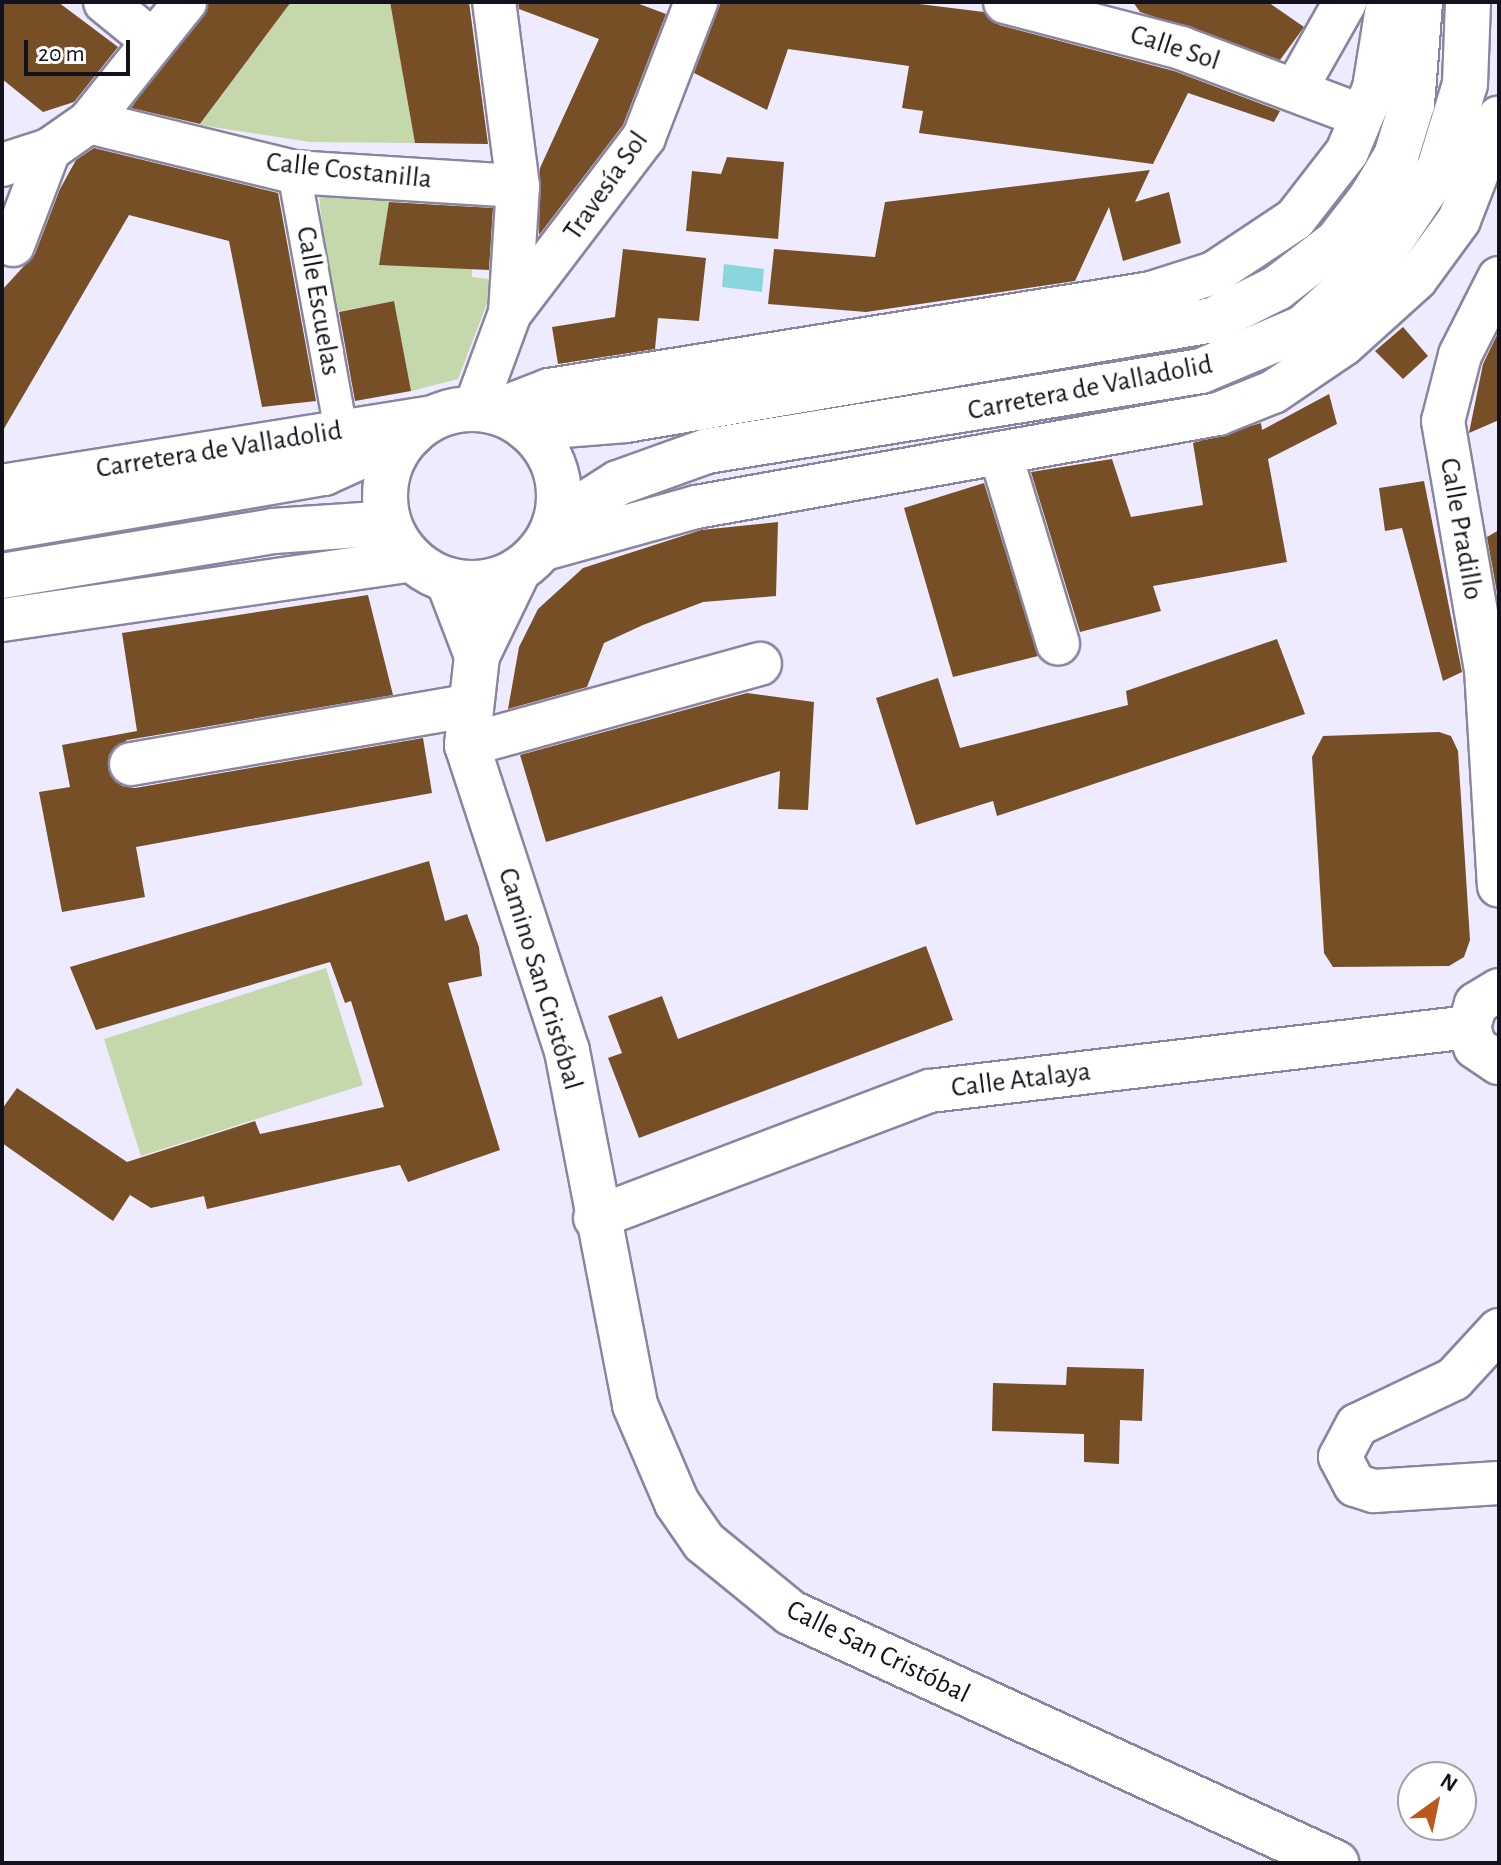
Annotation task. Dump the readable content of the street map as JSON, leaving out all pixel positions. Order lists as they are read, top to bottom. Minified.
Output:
{"streets":{"main road":["Carretera de Valladolid","Camino San Cristóbal","Calle San Cristóbal"],"street":["Calle Sol","Calle Costanilla","Travesía Sol","Calle Escuelas","Calle Pradillo","Calle Atalaya"]},"crossings":[["Calle Sol","Carretera de Valladolid"],["Calle Costanilla","Calle Escuelas"],["Calle Escuelas","Carretera de Valladolid"],["Carretera de Valladolid","Camino San Cristóbal"],["Camino San Cristóbal","Calle Atalaya"],["Camino San Cristóbal","Calle San Cristóbal"],["Calle Atalaya","Calle San Cristóbal"]],"scale_bar":"20 m","north":"top right"}
